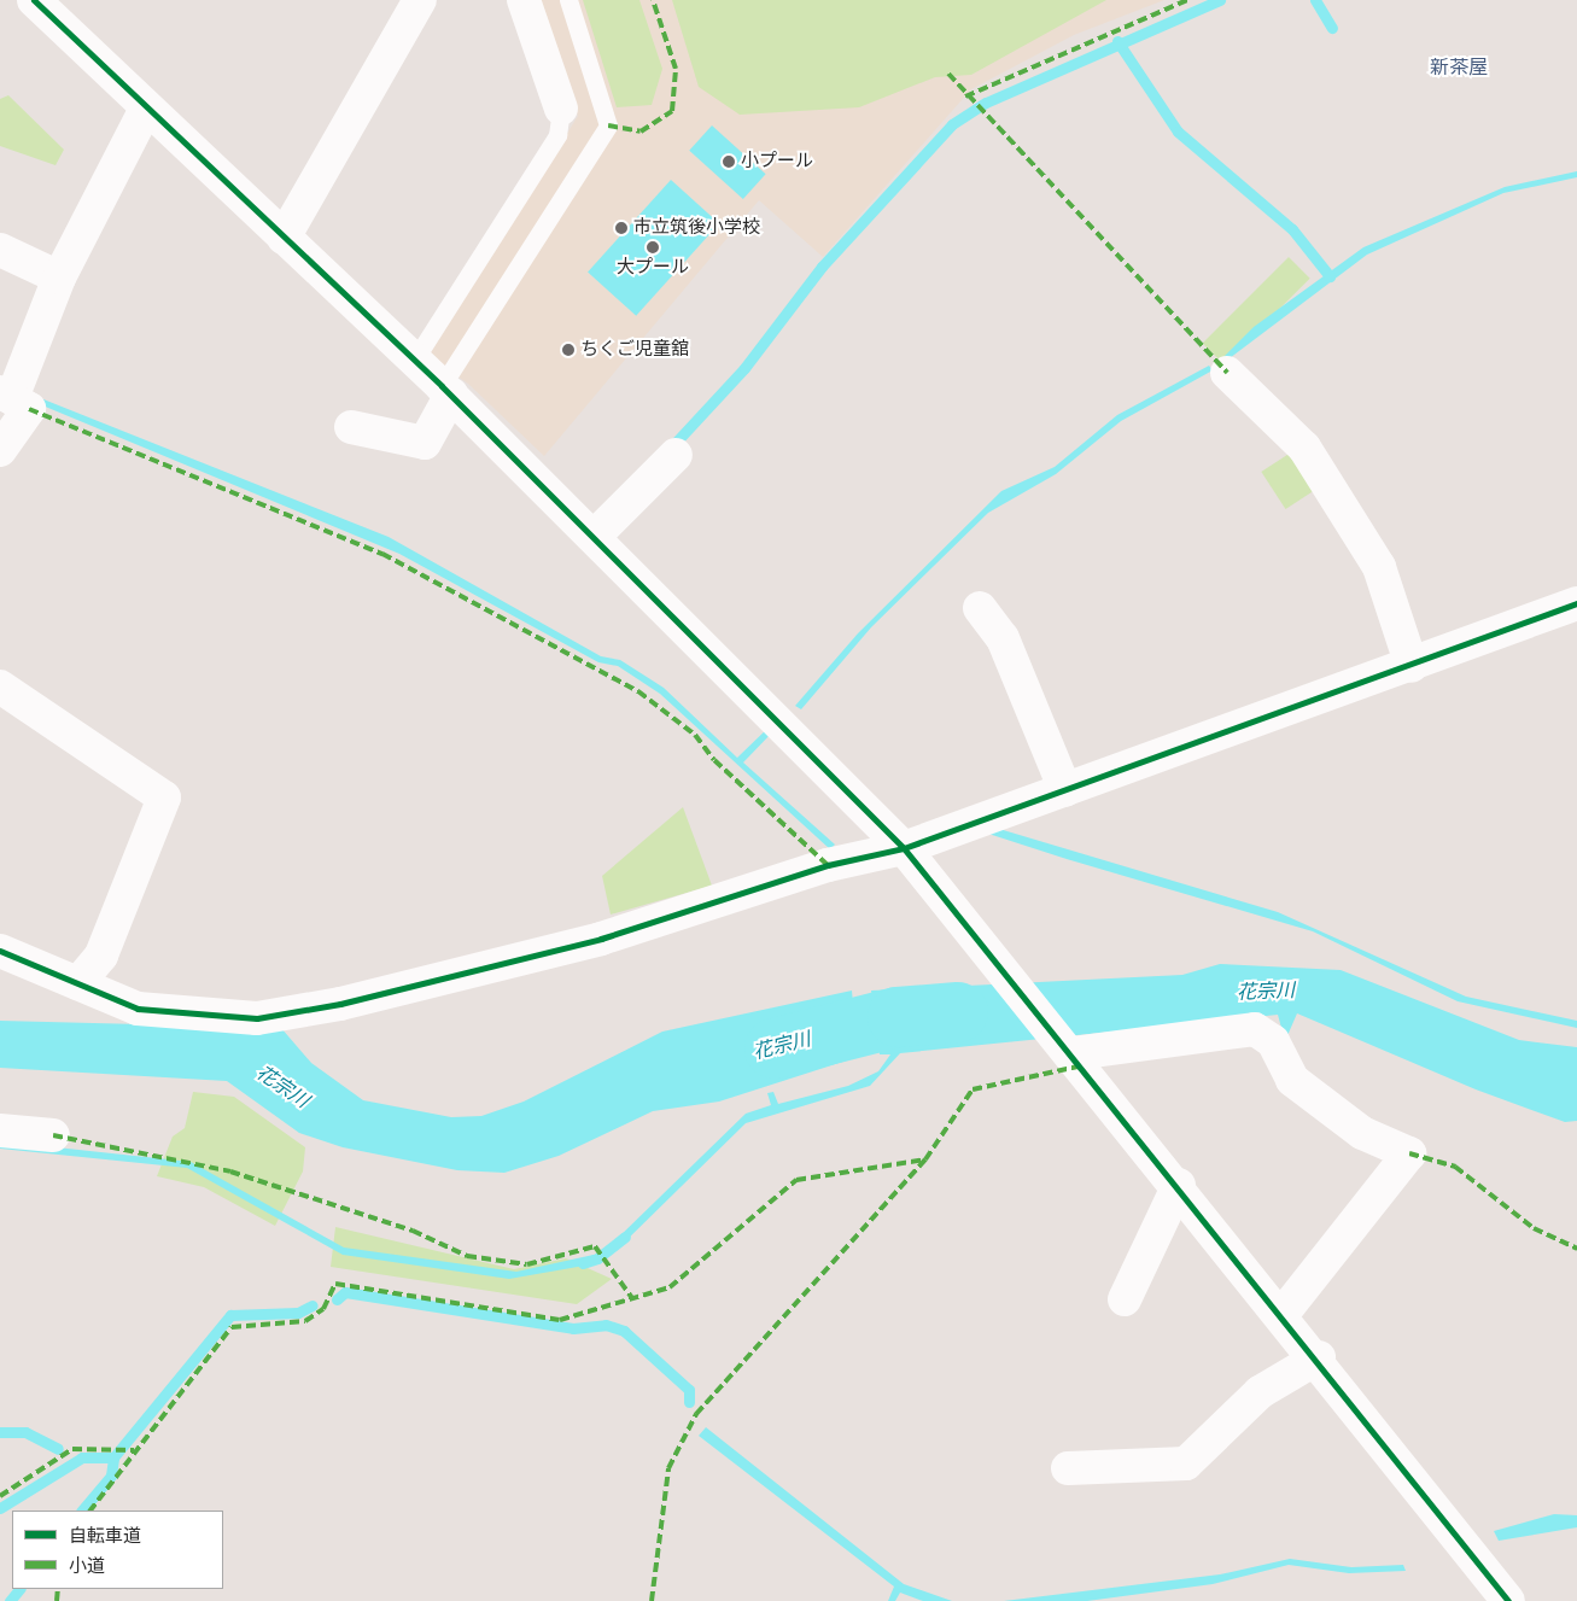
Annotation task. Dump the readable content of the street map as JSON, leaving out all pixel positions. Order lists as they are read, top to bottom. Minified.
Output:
{"districts":["新茶屋"],"water":["花宗川"],"places":["小プール","市立筑後小学校","大プール","ちくご児童舘"],"legend":["自転車道","小道"]}
